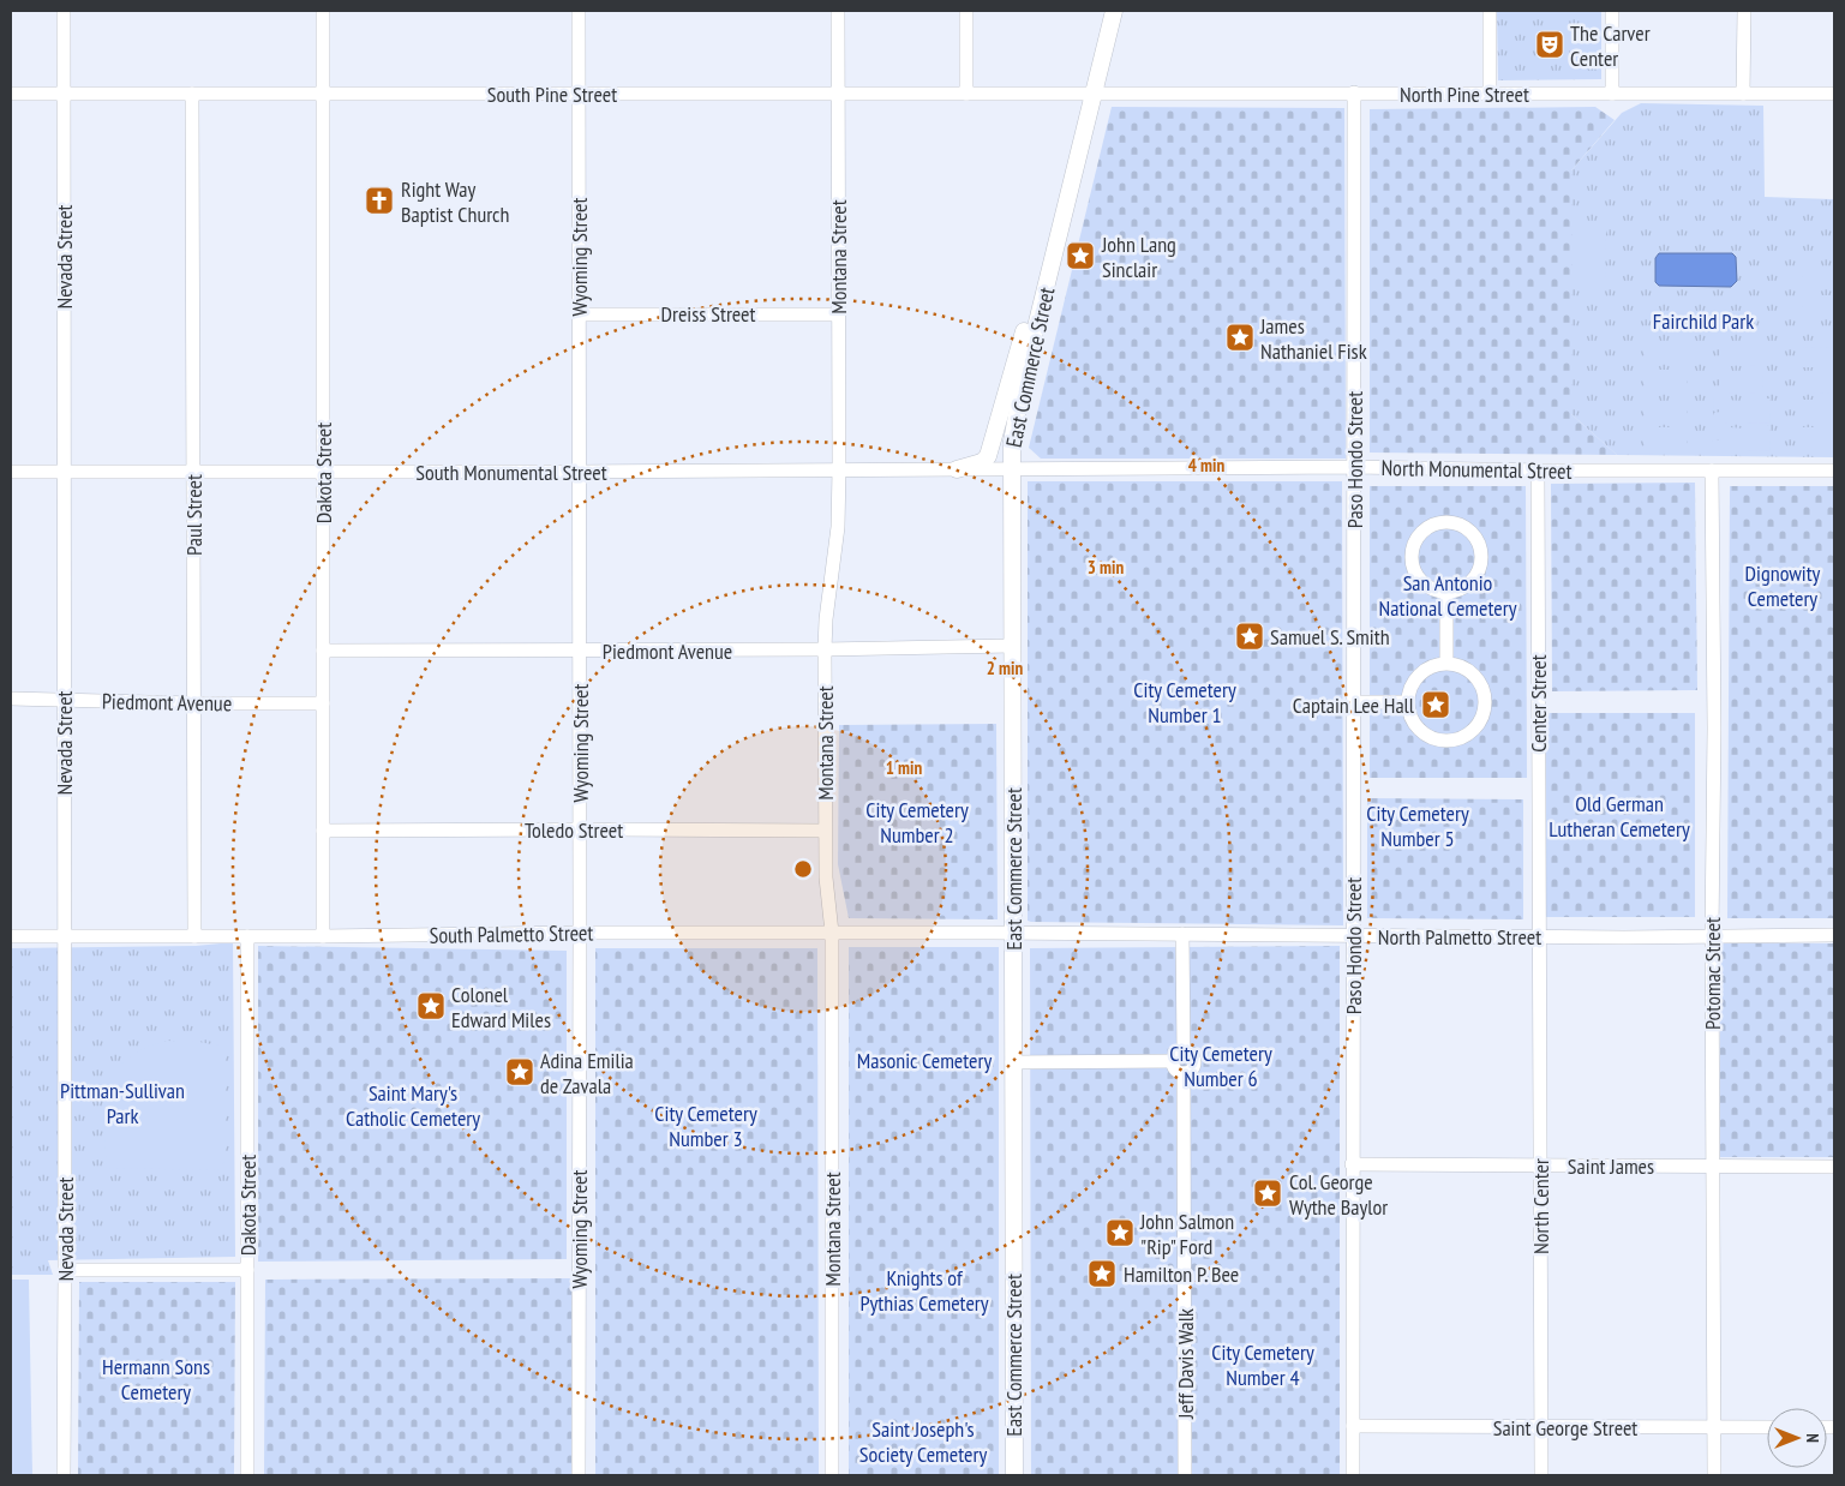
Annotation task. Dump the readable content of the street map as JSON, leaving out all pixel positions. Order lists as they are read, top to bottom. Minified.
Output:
{"streets":{"main road":["East Commerce Street"],"street":["South Pine Street","North Pine Street","Nevada Street","Wyoming Street","Montana Street","Dreiss Street","Paso Hondo Street","North Monumental Street","South Monumental Street","Dakota Street","Paul Street","Piedmont Avenue","Center Street","Toledo Street","South Palmetto Street","North Palmetto Street","Potomac Street","Saint James","North Center","Jeff Davis Walk","Saint George Street"]},"crossings":[["South Pine Street","North Pine Street"],["South Pine Street","Nevada Street"],["South Pine Street","Wyoming Street"],["South Pine Street","Montana Street"],["South Pine Street","East Commerce Street"],["South Pine Street","Dakota Street"],["South Pine Street","Paul Street"],["North Pine Street","East Commerce Street"],["North Pine Street","Paso Hondo Street"],["Nevada Street","South Monumental Street"],["Nevada Street","Piedmont Avenue"],["Nevada Street","South Palmetto Street"],["Wyoming Street","Dreiss Street"],["Wyoming Street","South Monumental Street"],["Wyoming Street","Piedmont Avenue"],["Wyoming Street","Toledo Street"],["Wyoming Street","South Palmetto Street"],["Montana Street","Dreiss Street"],["Montana Street","South Monumental Street"],["Montana Street","Piedmont Avenue"],["Montana Street","Toledo Street"],["Montana Street","South Palmetto Street"],["East Commerce Street","North Monumental Street"],["East Commerce Street","South Monumental Street"],["East Commerce Street","Piedmont Avenue"],["East Commerce Street","South Palmetto Street"],["East Commerce Street","North Palmetto Street"],["Paso Hondo Street","North Monumental Street"],["Paso Hondo Street","North Palmetto Street"],["Paso Hondo Street","Saint James"],["Paso Hondo Street","Saint George Street"],["North Monumental Street","South Monumental Street"],["North Monumental Street","Center Street"],["North Monumental Street","Potomac Street"],["South Monumental Street","Dakota Street"],["South Monumental Street","Paul Street"],["Dakota Street","Piedmont Avenue"],["Dakota Street","Toledo Street"],["Dakota Street","South Palmetto Street"],["Paul Street","Piedmont Avenue"],["Paul Street","South Palmetto Street"],["Center Street","North Palmetto Street"],["Center Street","North Center"],["South Palmetto Street","North Palmetto Street"],["North Palmetto Street","Potomac Street"],["North Palmetto Street","North Center"],["Potomac Street","Saint James"],["Potomac Street","Saint George Street"],["Saint James","North Center"],["North Center","Saint George Street"]],"parks":["Fairchild Park","Dignowity Cemetery","San Antonio National Cemetery","City Cemetery Number 1","Old German Lutheran Cemetery","City Cemetery Number 2","City Cemetery Number 5","City Cemetery Number 6","Masonic Cemetery","Pittman-Sullivan Park","Saint Mary's Catholic Cemetery","City Cemetery Number 3","Knights of Pythias Cemetery","City Cemetery Number 4","Hermann Sons Cemetery","Saint Joseph's Society Cemetery"],"places":{"theatre":["The Carver Center"],"church":["Right Way Baptist Church"],"place":["John Lang Sinclair","James Nathaniel Fisk","Samuel S. Smith","Captain Lee Hall","Colonel Edward Miles","Adina Emilia de Zavala","Col. George Wythe Baylor","John Salmon \"Rip\" Ford","Hamilton P. Bee"]},"north":"right","rings":["4 min","3 min","2 min","1 min"]}
